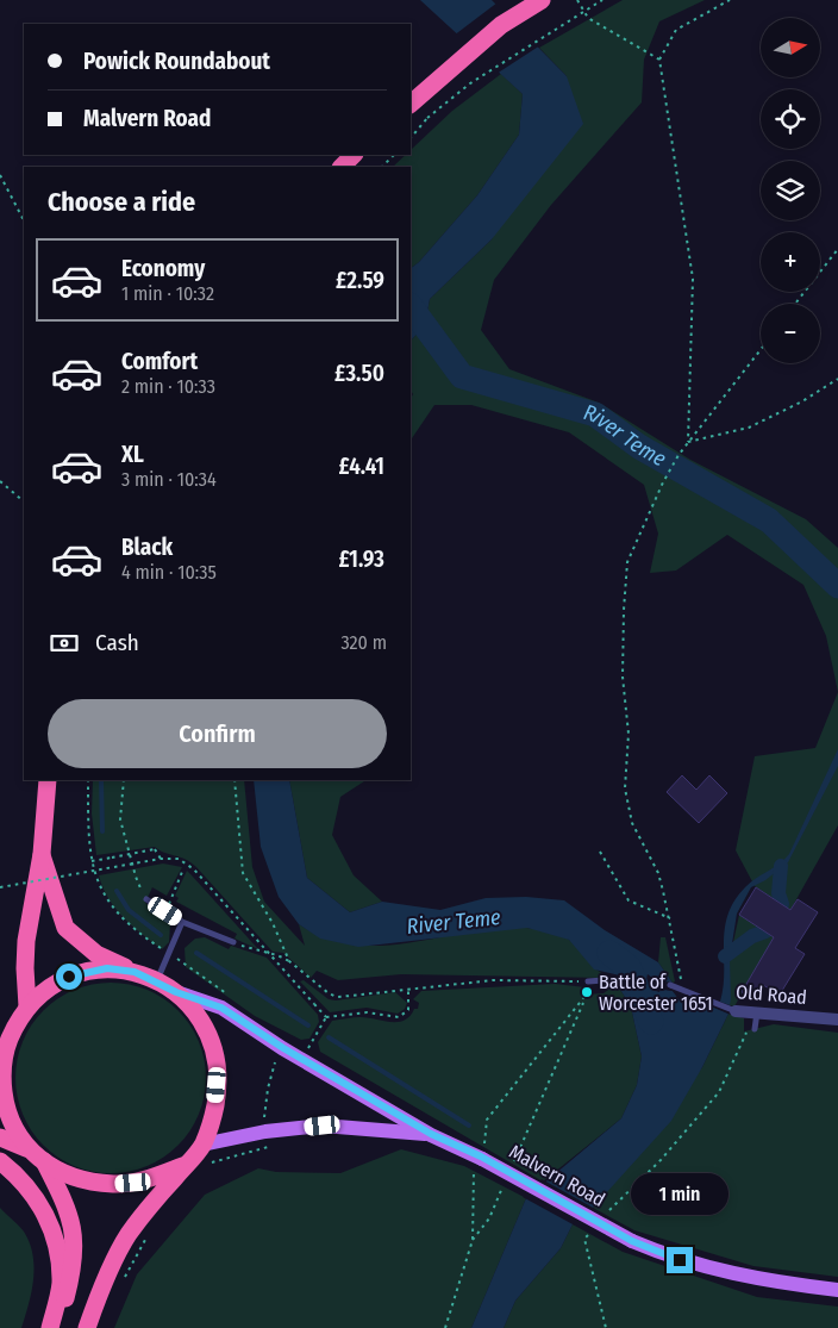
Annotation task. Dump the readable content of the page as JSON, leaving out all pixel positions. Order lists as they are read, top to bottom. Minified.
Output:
{"streets":{"main road":["Malvern Road"],"street":["Old Road"]},"water":["River Teme"],"places":["Battle of Worcester 1651"],"north":"right","page":{"map_buttons":["+","−"],"banner":["Powick Roundabout","Malvern Road"],"heading":"Choose a ride","list":[{"name":"Economy","note":"1 min · 10:32","value":"£2.59"},{"name":"Comfort","note":"2 min · 10:33","value":"£3.50"},{"name":"XL","note":"3 min · 10:34","value":"£4.41"},{"name":"Black","note":"4 min · 10:35","value":"£1.93"}],"pay":["Cash","320 m"],"buttons":"Confirm","bubble":"1 min"}}
